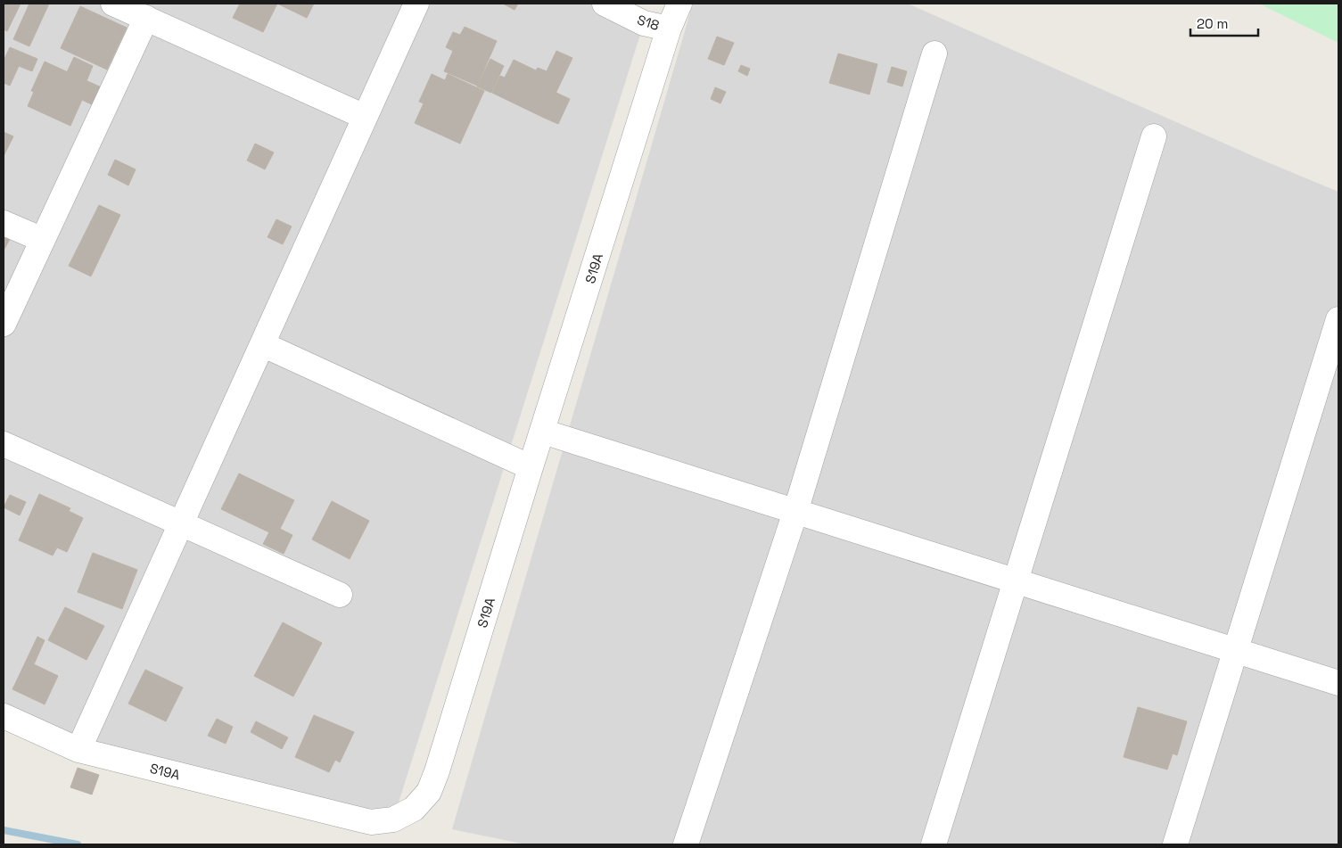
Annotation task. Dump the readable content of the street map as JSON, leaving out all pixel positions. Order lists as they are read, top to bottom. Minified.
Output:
{"streets":{"street":["S18","S19A"]},"crossings":[["S18","S19A"]],"scale_bar":"20 m"}
